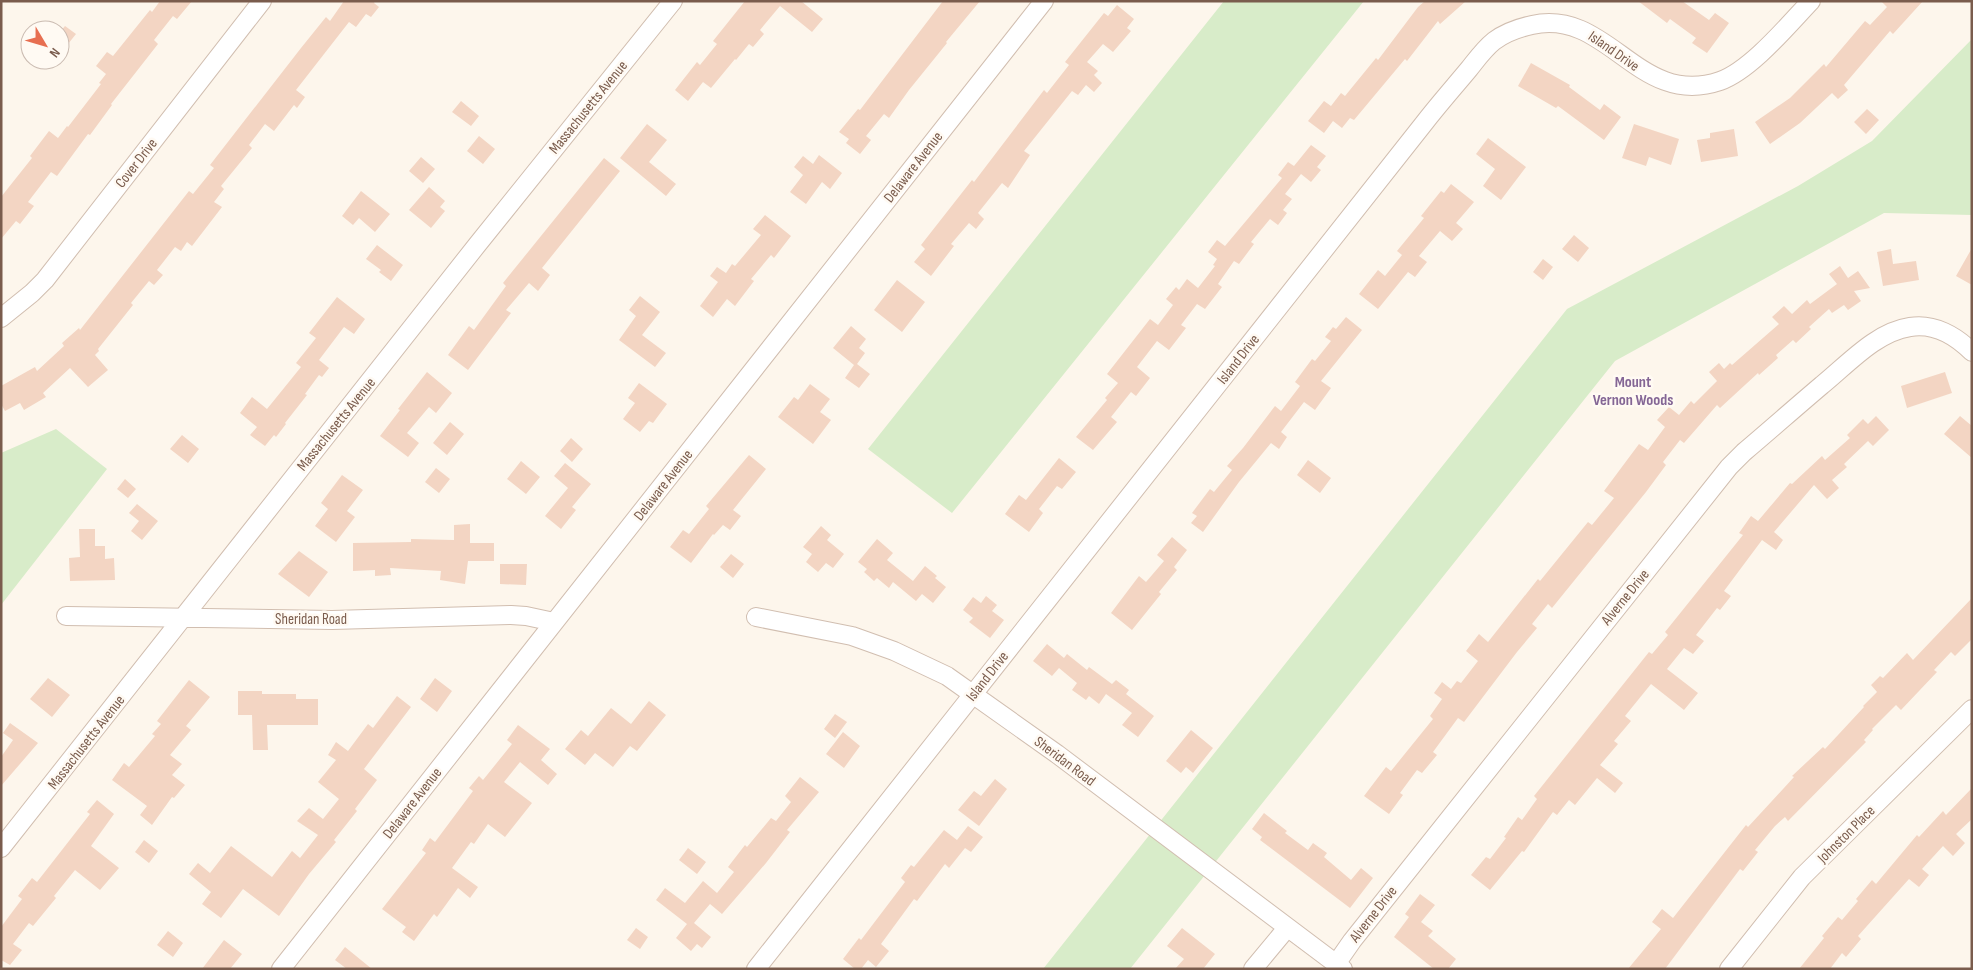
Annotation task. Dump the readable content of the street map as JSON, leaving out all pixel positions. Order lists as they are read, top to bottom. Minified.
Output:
{"streets":{"street":["Island Drive","Massachusetts Avenue","Cover Drive","Delaware Avenue","Alverne Drive","Sheridan Road","Johnston Place"]},"crossings":[["Island Drive","Sheridan Road"],["Massachusetts Avenue","Sheridan Road"],["Delaware Avenue","Sheridan Road"],["Alverne Drive","Sheridan Road"]],"districts":["Mount Vernon Woods"],"north":"bottom right"}
